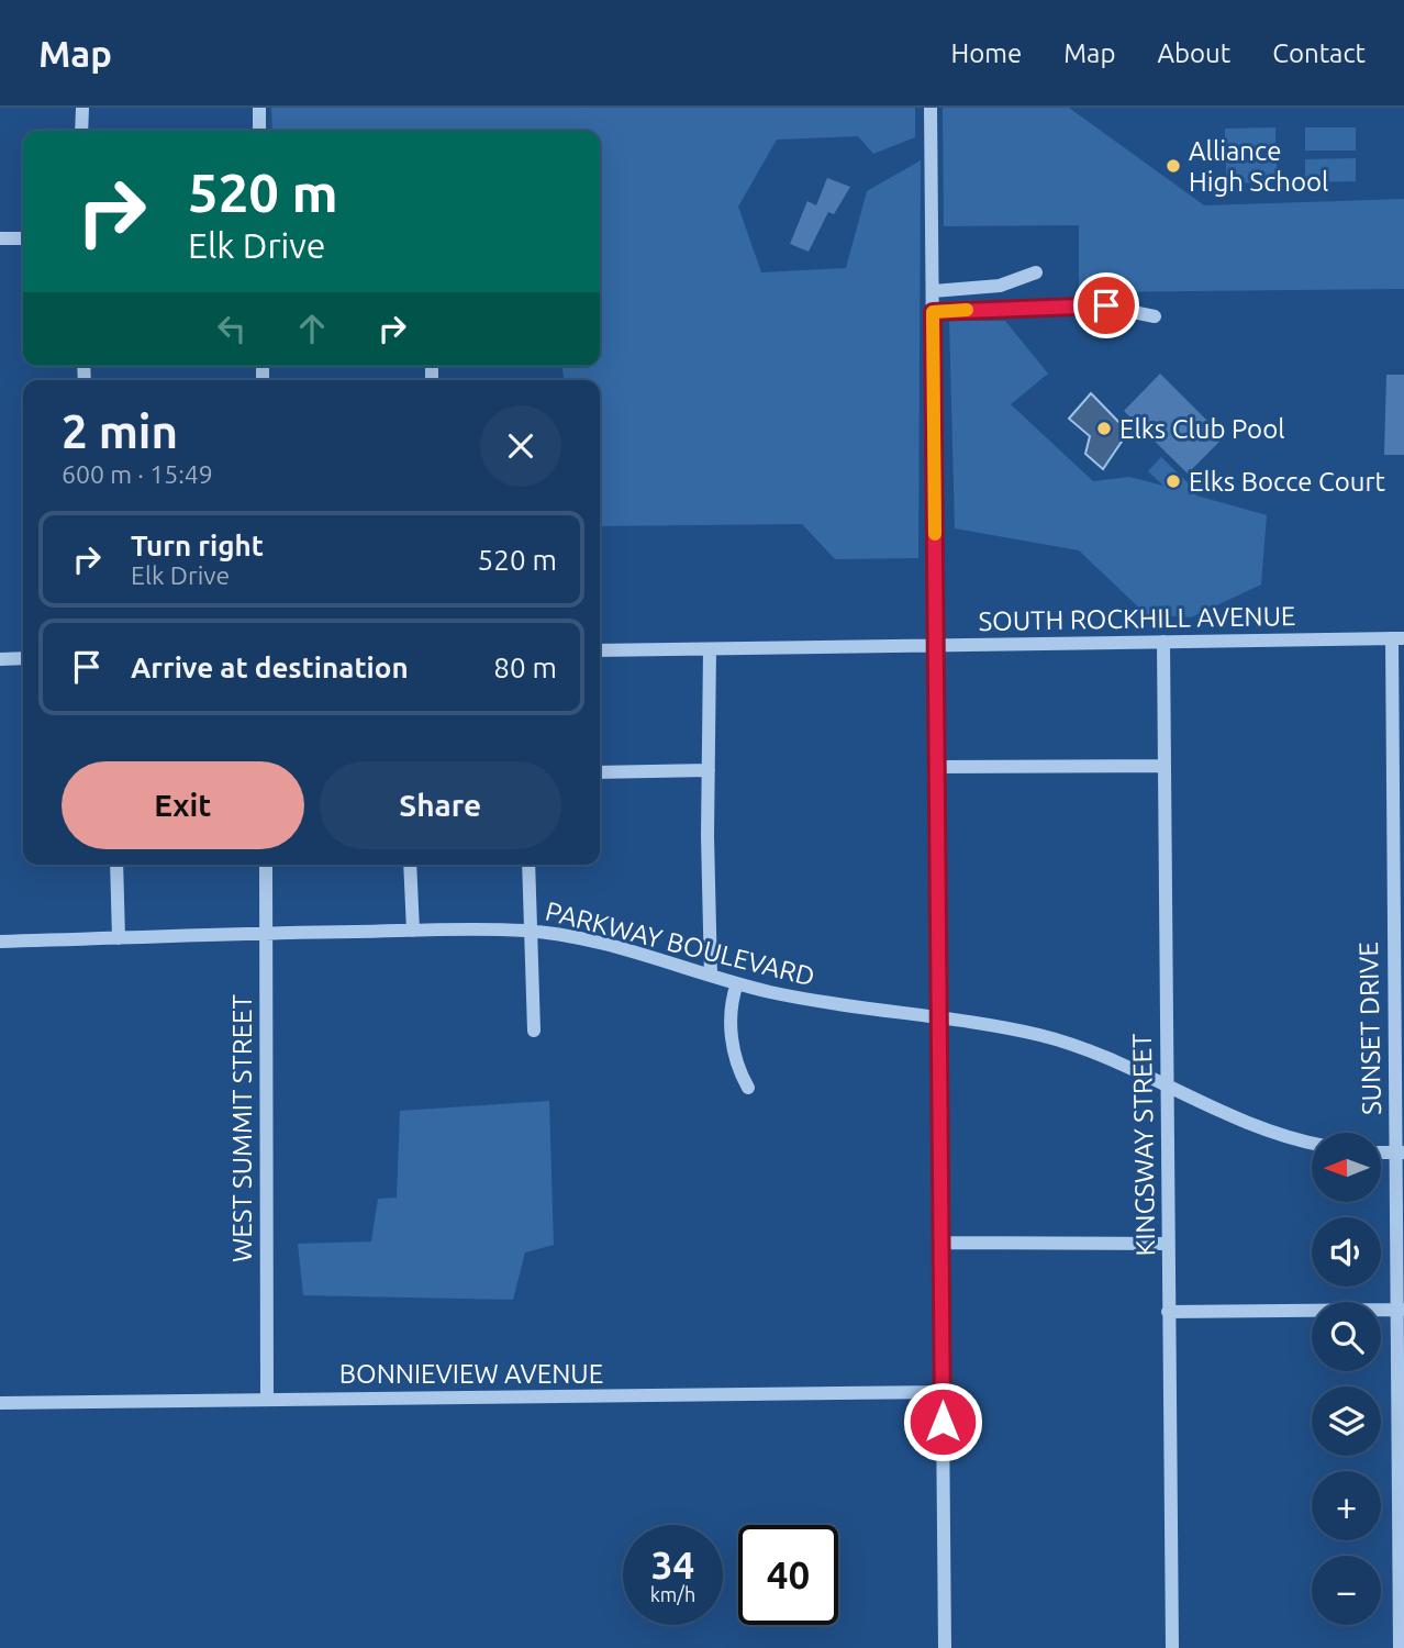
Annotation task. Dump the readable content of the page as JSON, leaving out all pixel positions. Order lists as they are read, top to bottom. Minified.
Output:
{"streets":{"street":["SOUTH ROCKHILL AVENUE","PARKWAY BOULEVARD","SUNSET DRIVE","WEST SUMMIT STREET","KINGSWAY STREET","BONNIEVIEW AVENUE"]},"crossings":[["SOUTH ROCKHILL AVENUE","SUNSET DRIVE"],["SOUTH ROCKHILL AVENUE","KINGSWAY STREET"],["PARKWAY BOULEVARD","WEST SUMMIT STREET"],["PARKWAY BOULEVARD","KINGSWAY STREET"],["WEST SUMMIT STREET","BONNIEVIEW AVENUE"]],"places":["Alliance High School","Elks Club Pool","Elks Bocce Court"],"north":"left","page":{"header":"Map","nav":["Home","Map","About","Contact"],"turn":["520 m","Elk Drive"],"heading":["2 min","600 m · 15:49"],"list":[{"name":"Turn right","note":"Elk Drive","value":"520 m"},{"name":"Arrive at destination","value":"80 m"}],"buttons":["Exit","Share"],"map_buttons":["+","−"],"speed":"34 km/h","limit":"40"}}
